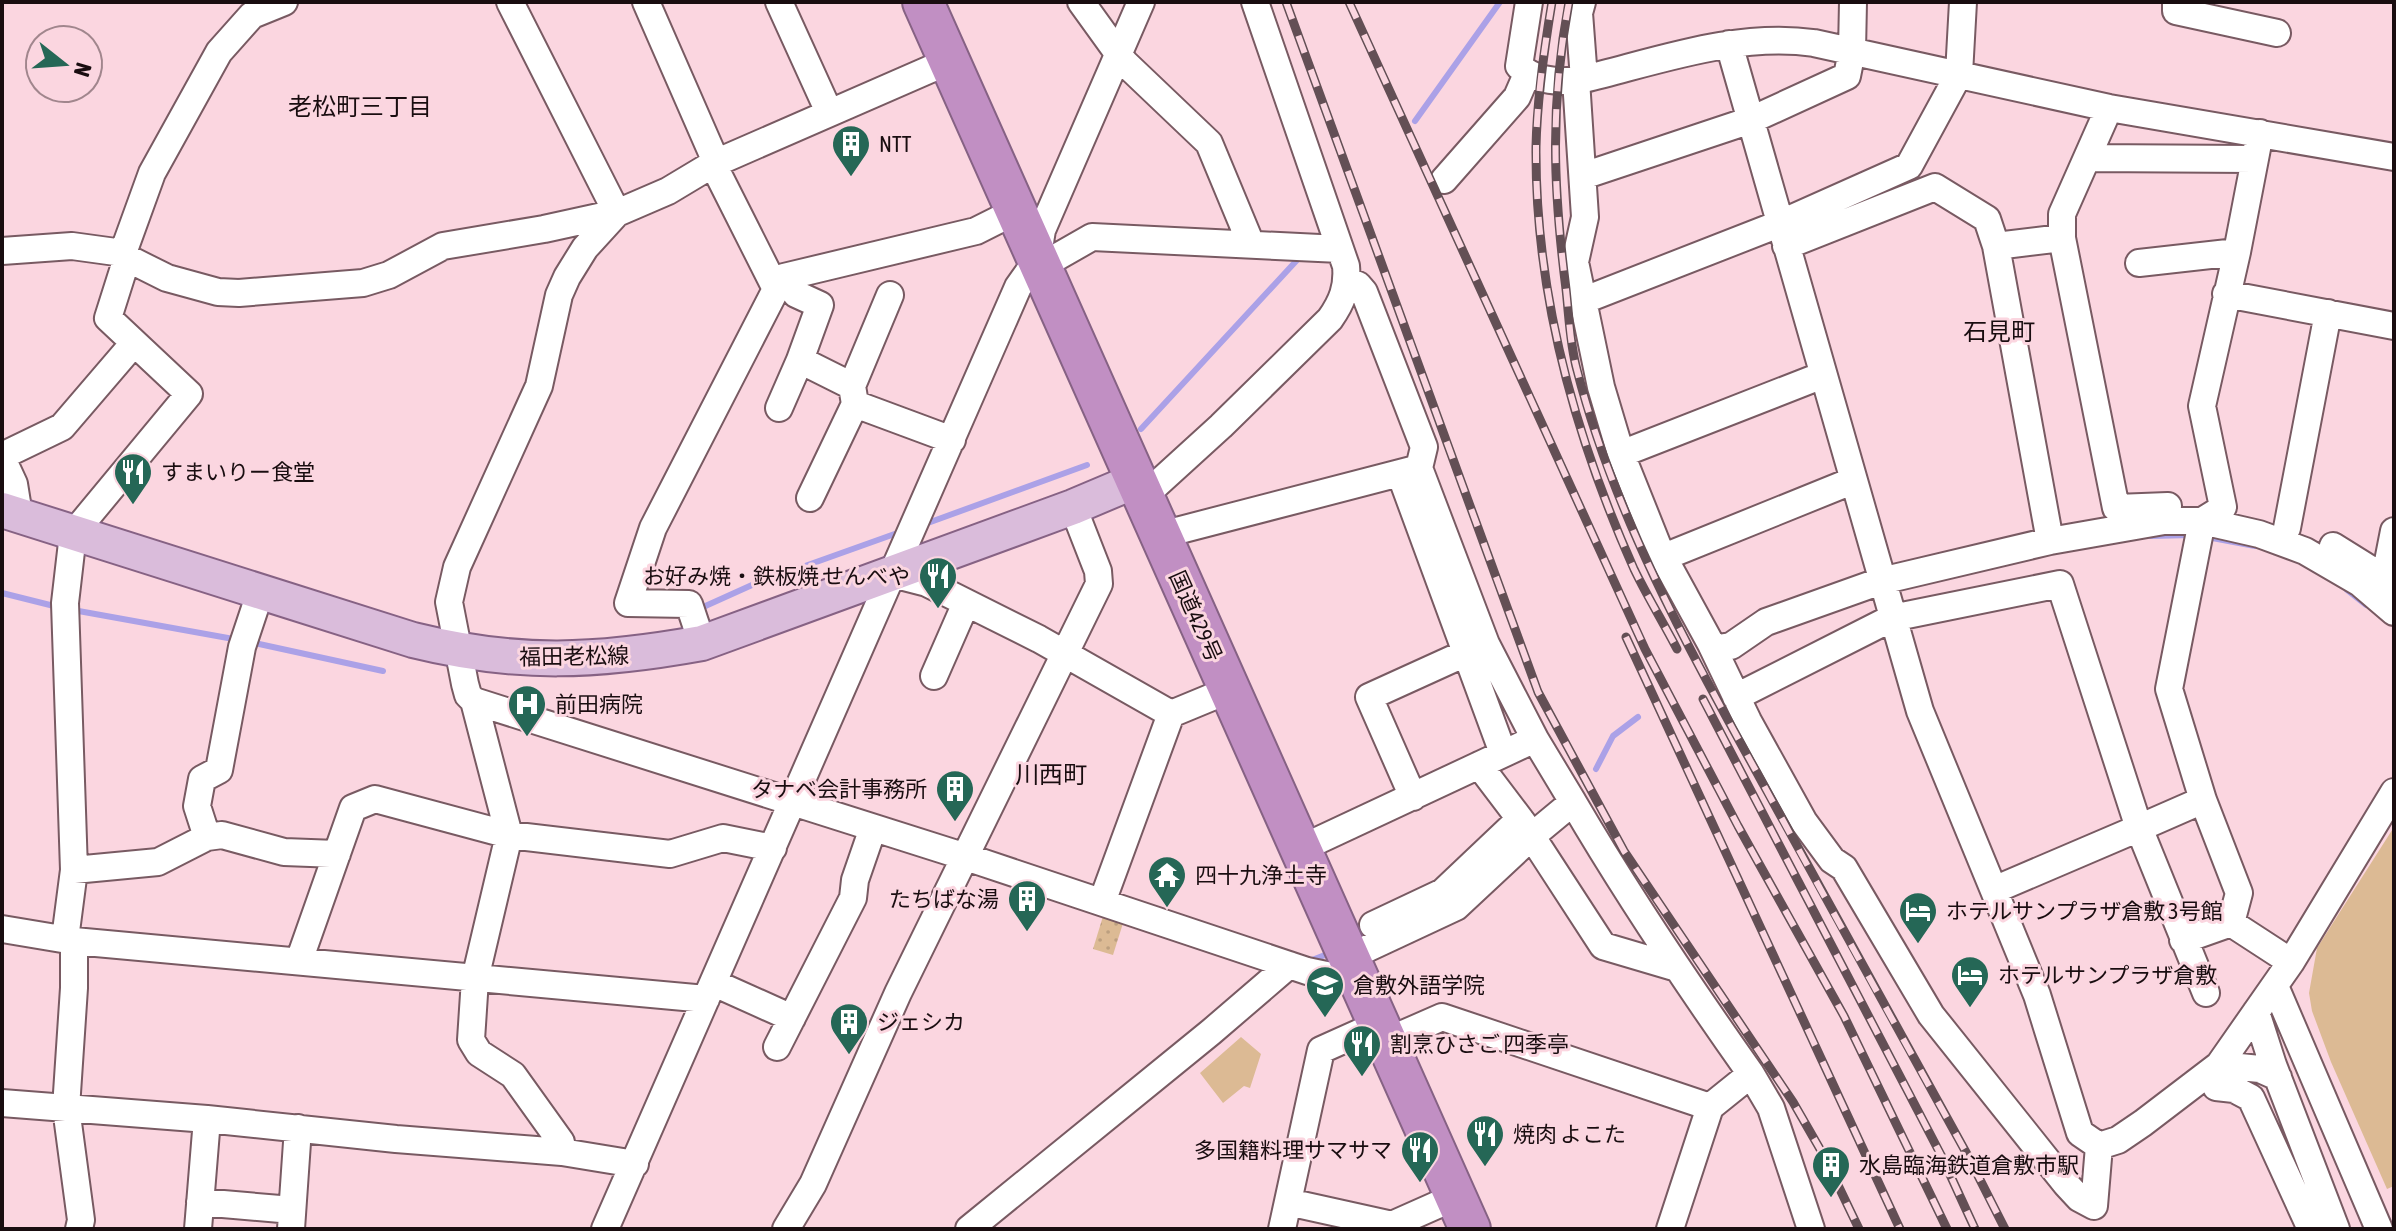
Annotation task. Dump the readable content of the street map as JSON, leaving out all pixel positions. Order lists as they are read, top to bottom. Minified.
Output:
{"streets":{"highway":["国道429号"],"main road":["福田老松線"]},"crossings":[["国道429号","福田老松線"]],"districts":["老松町三丁目","石見町","川西町"],"places":{"building":["NTT","タナベ会計事務所","たちばな湯","ジェシカ","水島臨海鉄道倉敷市駅"],"restaurant":["すまいりー食堂","お好み焼・鉄板焼 せんべや","割烹ひさご 四季亭","焼肉 よこた","多国籍料理サマサマ"],"hospital":["前田病院"],"temple":["四十九浄土寺"],"hotel":["ホテルサンプラザ倉敷 3号館","ホテルサンプラザ倉敷"],"school or university":["倉敷外語学院"]},"north":"right"}
